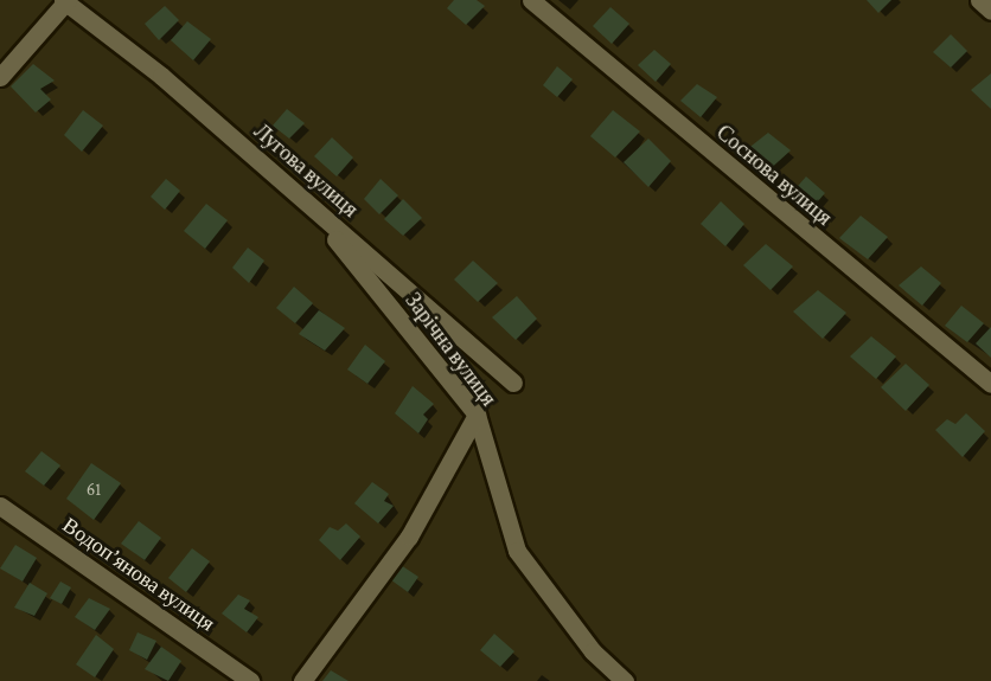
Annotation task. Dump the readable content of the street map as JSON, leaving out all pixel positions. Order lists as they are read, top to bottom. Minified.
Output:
{"streets":{"street":["Лугова вулиця","Соснова вулиця","Зарічна вулиця","Водоп’янова вулиця"]},"crossings":[["Лугова вулиця","Зарічна вулиця"]],"house_numbers":["61"]}
